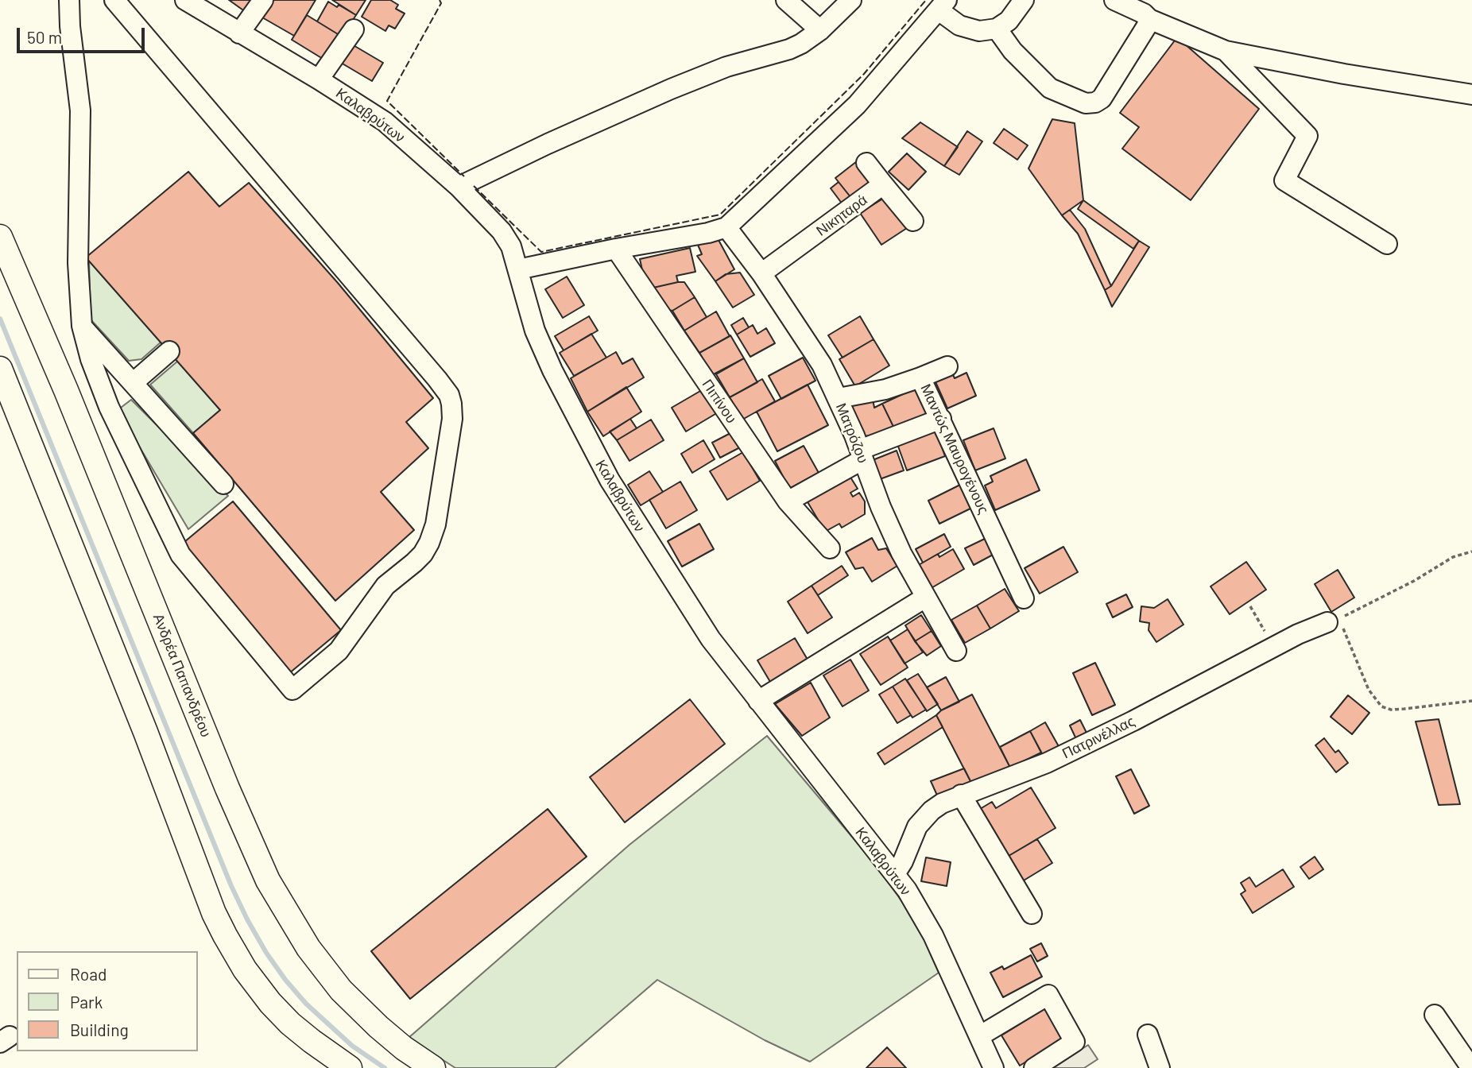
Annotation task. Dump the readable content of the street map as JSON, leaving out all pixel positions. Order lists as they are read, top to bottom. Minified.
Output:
{"streets":{"main road":["Ανδρέα Παπανδρέου"],"street":["Καλαβρύτων","Νικηταρά","Πιπίνου","Ματρόζου","Μαντώς Μαυρογένους","Πατρινέλλας"]},"crossings":[["Καλαβρύτων","Πατρινέλλας"],["Νικηταρά","Ματρόζου"],["Ματρόζου","Μαντώς Μαυρογένους"]],"legend":["Road","Park","Building"],"scale_bar":"50 m"}
